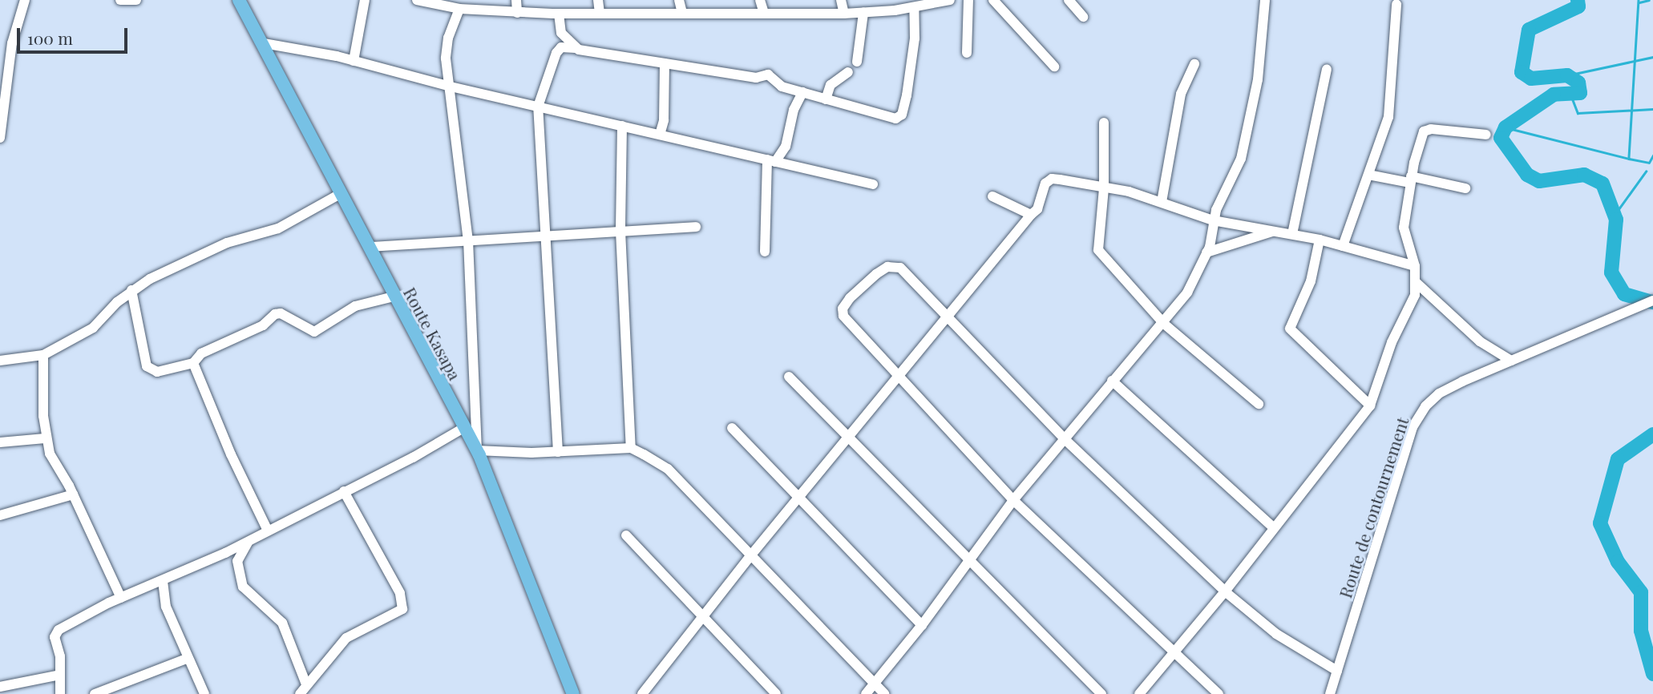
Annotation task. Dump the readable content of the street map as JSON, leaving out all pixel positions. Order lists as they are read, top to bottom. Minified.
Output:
{"streets":{"main road":["Route Kasapa"],"street":["Route de contournement"]},"scale_bar":"100 m"}
